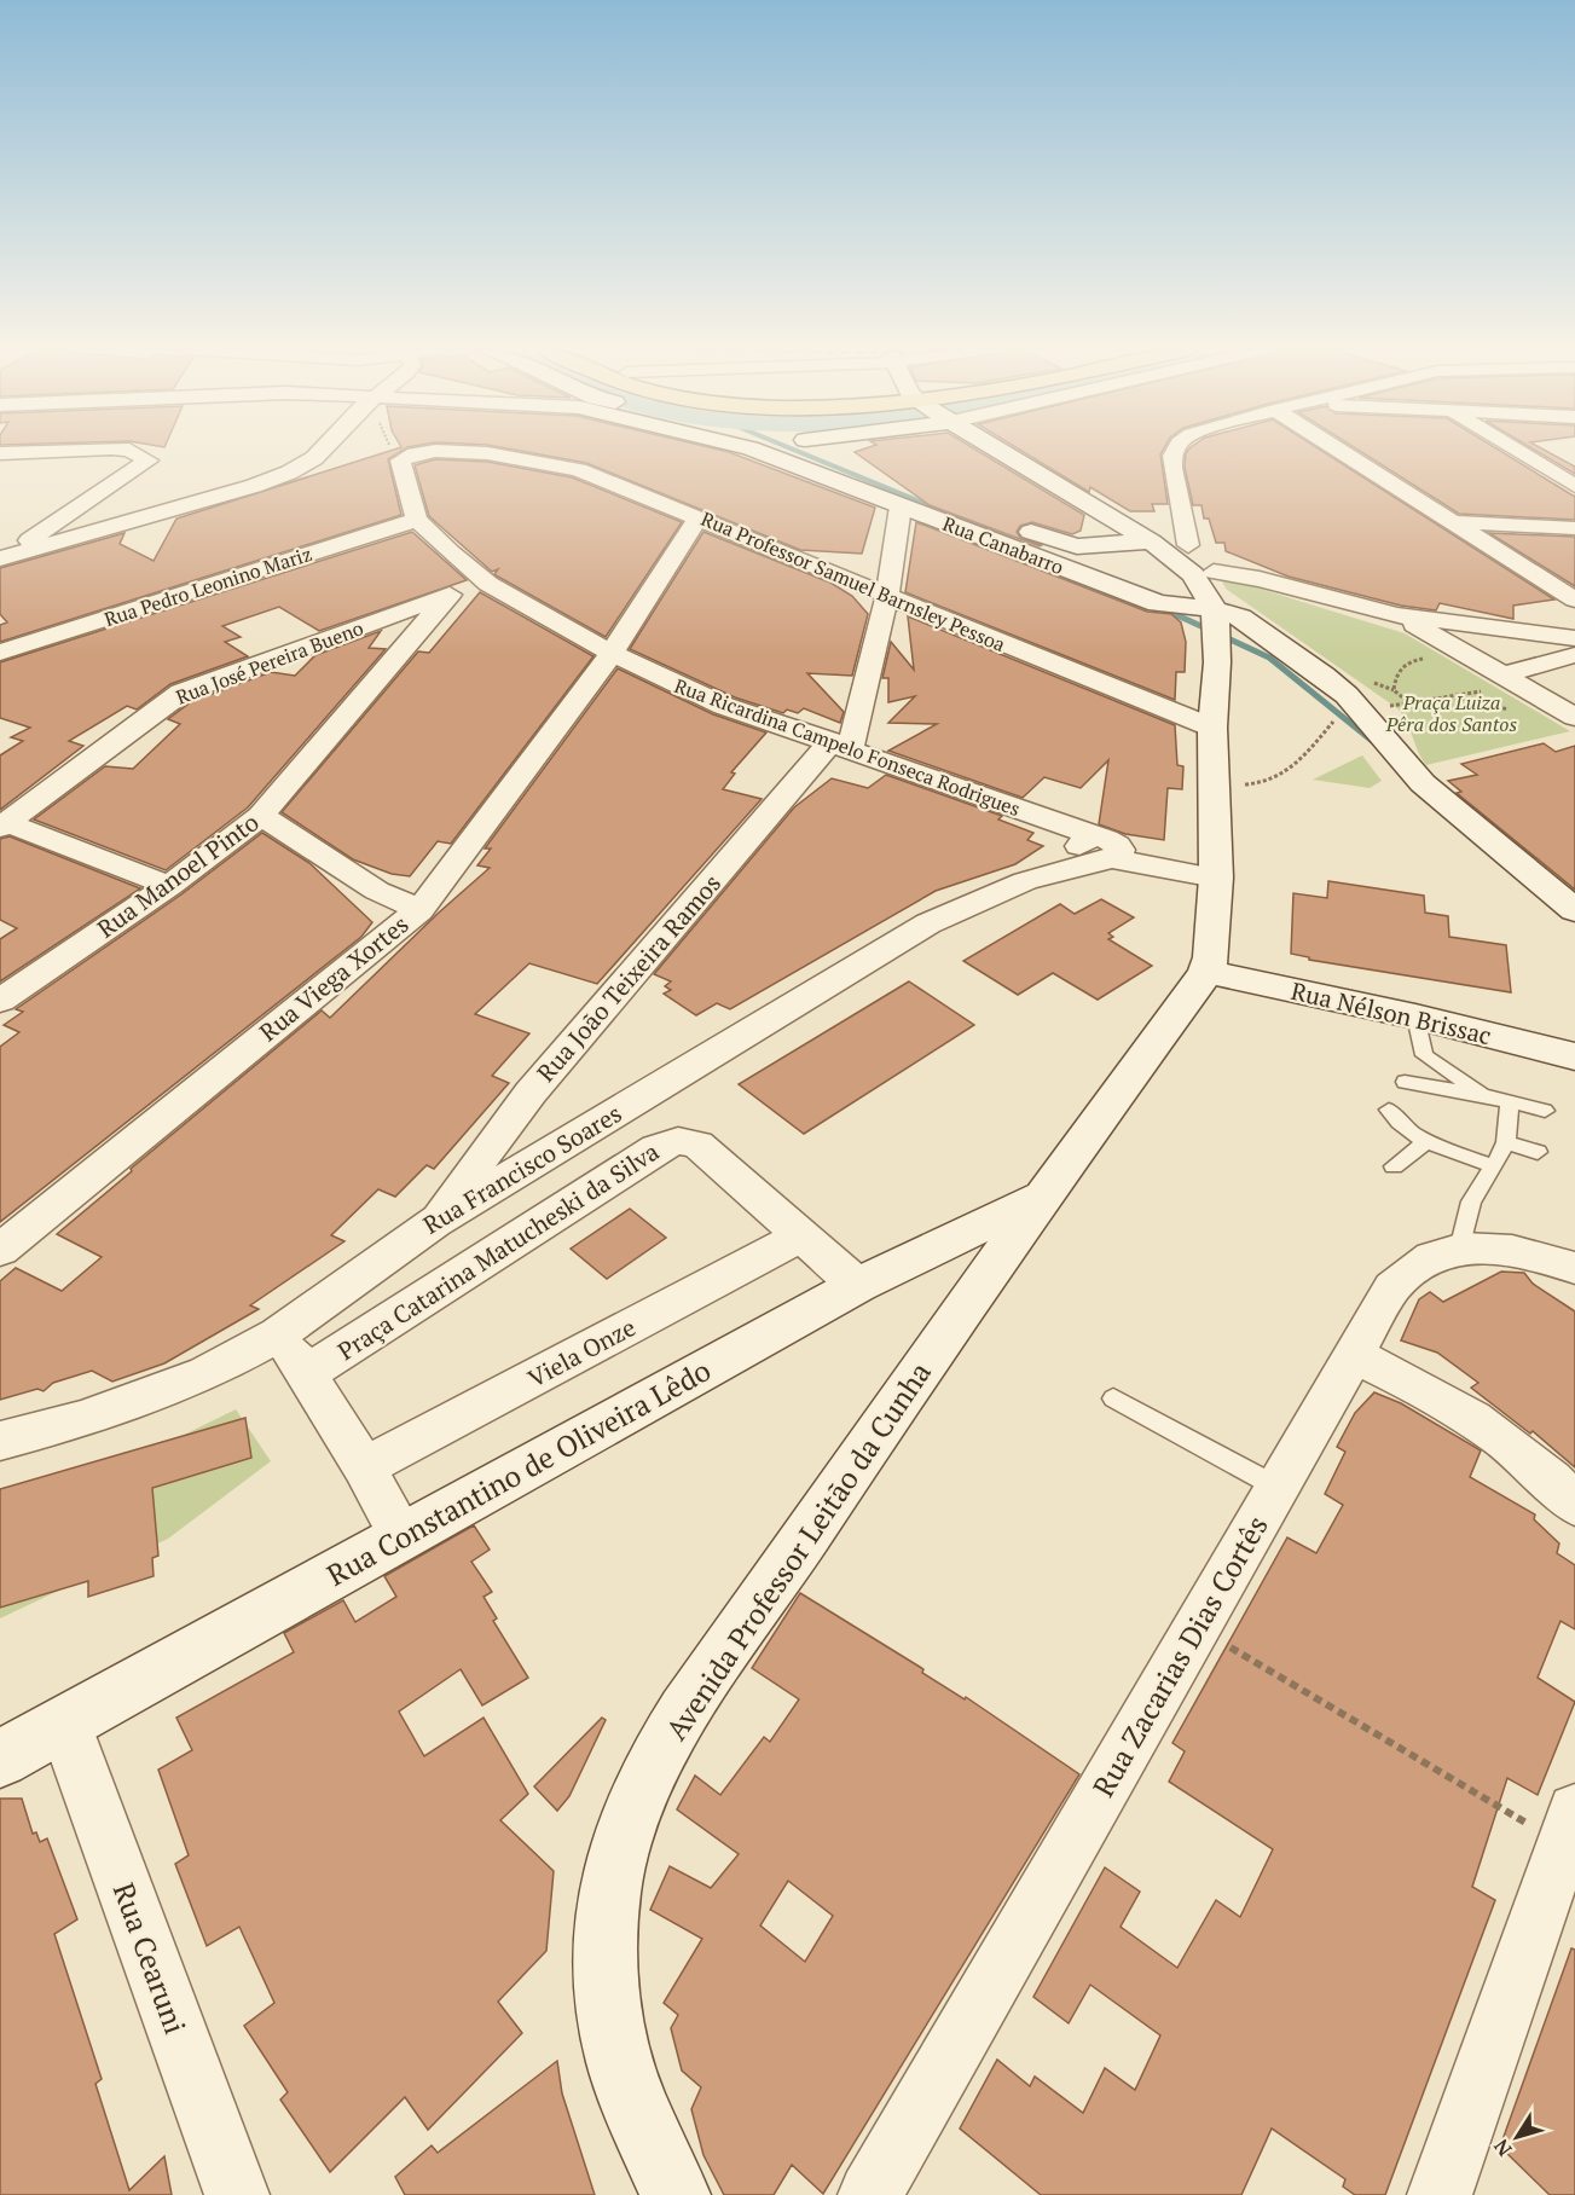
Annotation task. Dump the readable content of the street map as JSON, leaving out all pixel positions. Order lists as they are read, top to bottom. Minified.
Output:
{"streets":{"street":["Rua Canabarro","Rua Professor Samuel Barnsley Pessoa","Rua Pedro Leonino Mariz","Rua José Pereira Bueno","Rua Ricardina Campelo Fonseca Rodrigues","Rua Manoel Pinto","Rua Viega Xortes","Rua João Teixeira Ramos","Rua Nélson Brissac","Rua Francisco Soares","Praça Catarina Matucheski da Silva","Viela Onze","Rua Constantino de Oliveira Lêdo","Avenida Professor Leitão da Cunha","Rua Zacarias Dias Cortês","Rua Cearuni"]},"crossings":[["Rua Professor Samuel Barnsley Pessoa","Rua Viega Xortes"],["Rua Pedro Leonino Mariz","Rua Ricardina Campelo Fonseca Rodrigues"],["Rua José Pereira Bueno","Rua Ricardina Campelo Fonseca Rodrigues"],["Rua José Pereira Bueno","Rua Manoel Pinto"],["Rua Ricardina Campelo Fonseca Rodrigues","Rua Viega Xortes"],["Rua Ricardina Campelo Fonseca Rodrigues","Rua João Teixeira Ramos"],["Rua Ricardina Campelo Fonseca Rodrigues","Rua Francisco Soares"],["Rua João Teixeira Ramos","Rua Francisco Soares"],["Rua Nélson Brissac","Avenida Professor Leitão da Cunha"],["Praça Catarina Matucheski da Silva","Viela Onze"],["Praça Catarina Matucheski da Silva","Rua Constantino de Oliveira Lêdo"],["Rua Constantino de Oliveira Lêdo","Avenida Professor Leitão da Cunha"],["Rua Constantino de Oliveira Lêdo","Rua Cearuni"]],"parks":["Praça Luiza Pêra dos Santos"],"north":"bottom left"}
